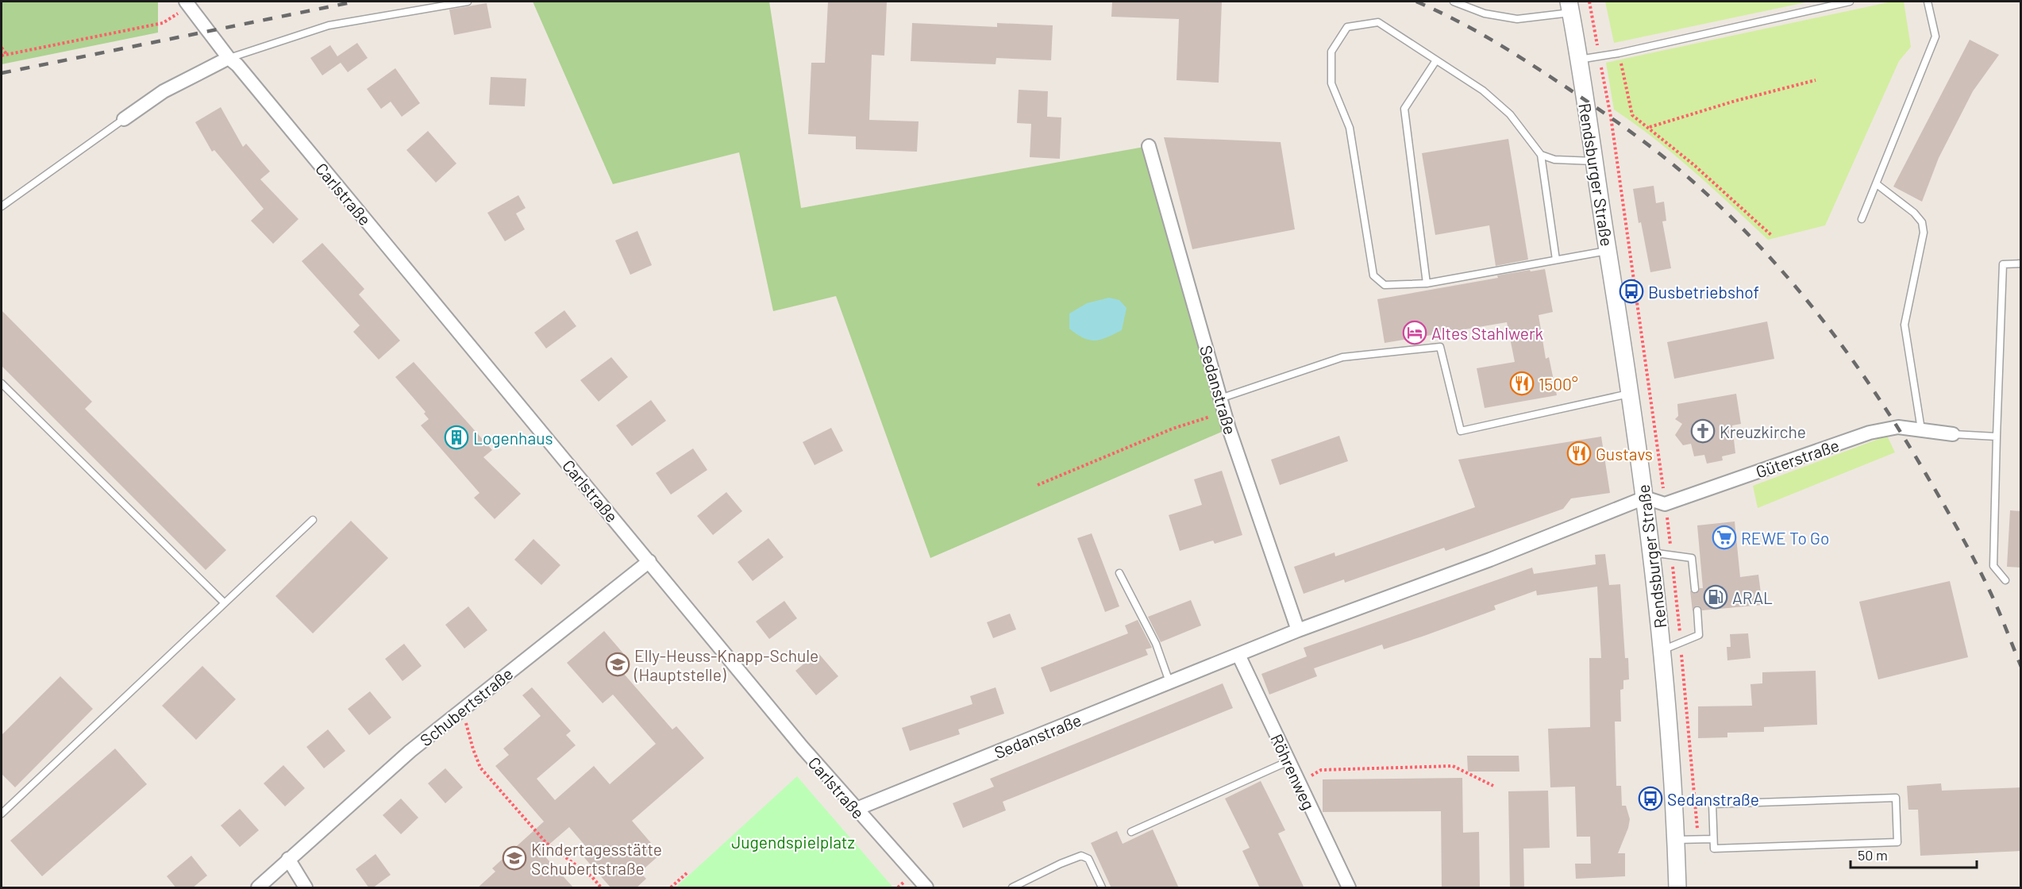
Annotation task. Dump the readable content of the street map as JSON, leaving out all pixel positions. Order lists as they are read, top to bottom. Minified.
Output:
{"streets":{"street":["Rendsburger Straße","Carlstraße","Sedanstraße","Güterstraße","Schubertstraße","Röhrenweg"]},"crossings":[["Rendsburger Straße","Sedanstraße"],["Rendsburger Straße","Güterstraße"],["Carlstraße","Sedanstraße"],["Carlstraße","Schubertstraße"],["Sedanstraße","Güterstraße"],["Sedanstraße","Röhrenweg"]],"parks":["Jugendspielplatz"],"places":{"bus stop":["Busbetriebshof","Sedanstraße"],"hotel":["Altes Stahlwerk"],"restaurant":["1500°","Gustavs"],"church":["Kreuzkirche"],"building":["Logenhaus"],"supermarket":["REWE To Go"],"fuel station":["ARAL"],"school or university":["Elly-Heuss-Knapp-Schule (Hauptstelle)","Kindertagesstätte Schubertstraße"]},"scale_bar":"50 m"}
